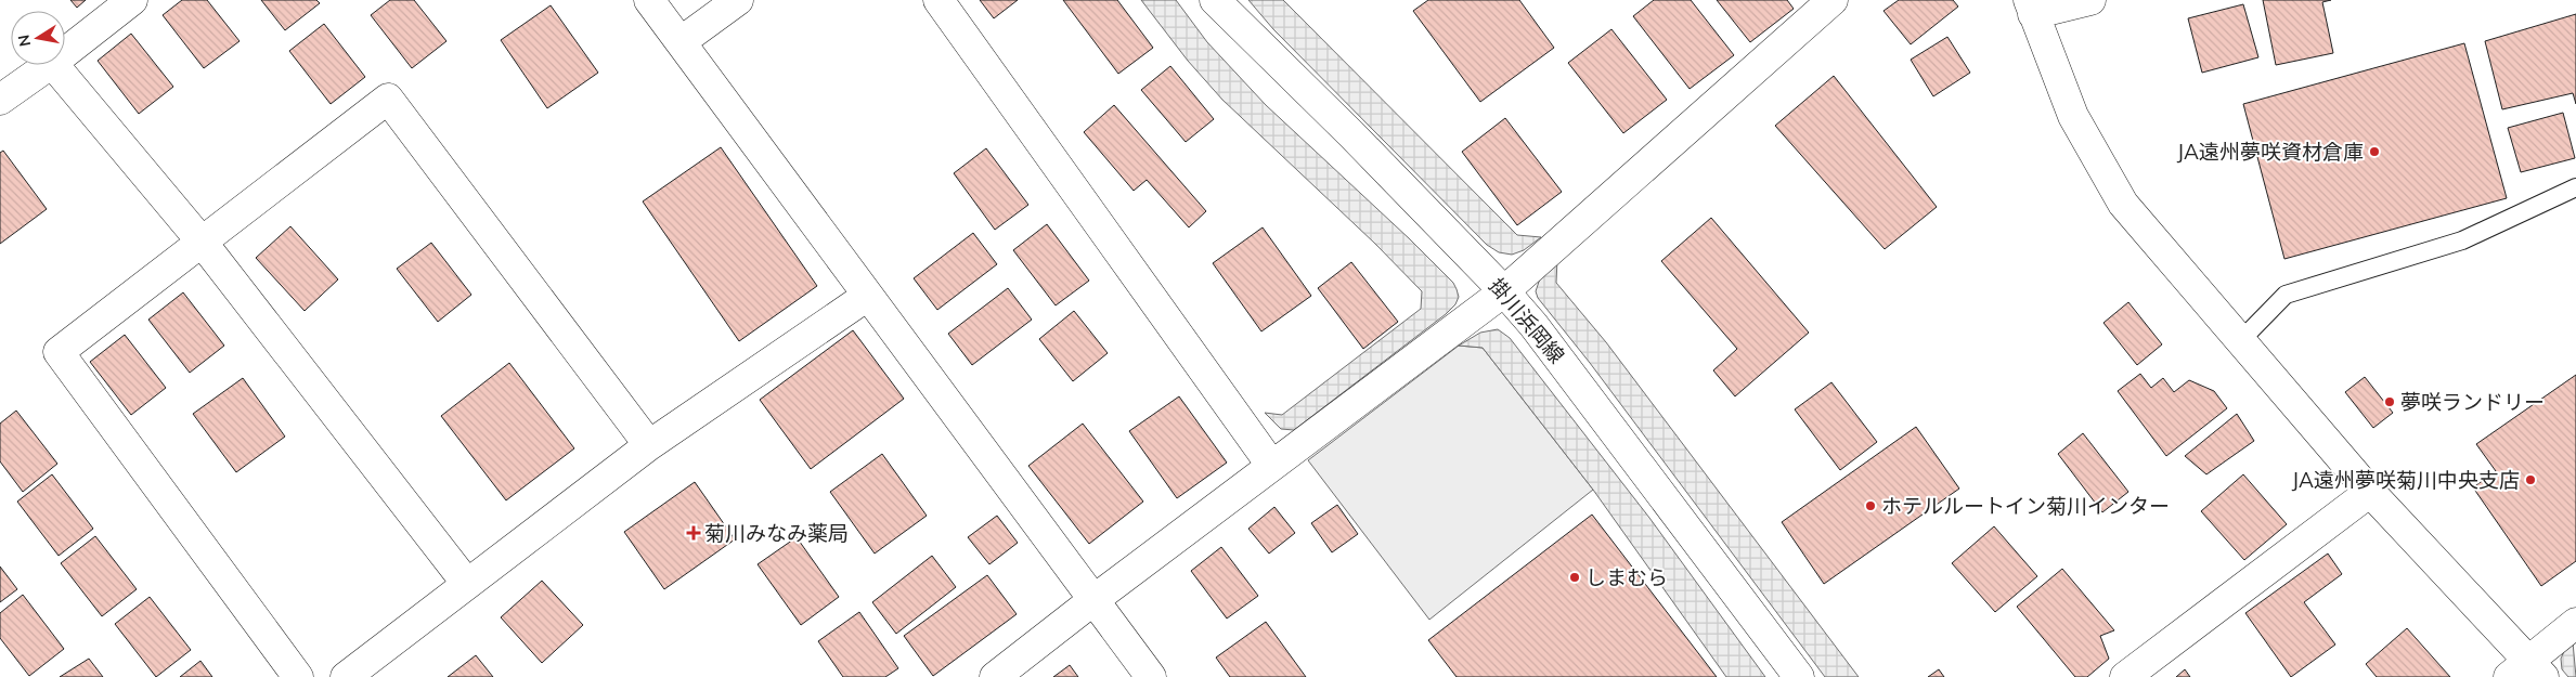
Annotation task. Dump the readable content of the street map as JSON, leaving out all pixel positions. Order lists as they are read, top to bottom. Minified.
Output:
{"streets":{"street":["掛川浜岡線"]},"places":{"other":["JA遠州夢咲資材倉庫","夢咲ランドリー","JA遠州夢咲菊川中央支店","ホテルルートイン菊川インター","しまむら"],"health":["菊川みなみ薬局"]},"north":"left"}
